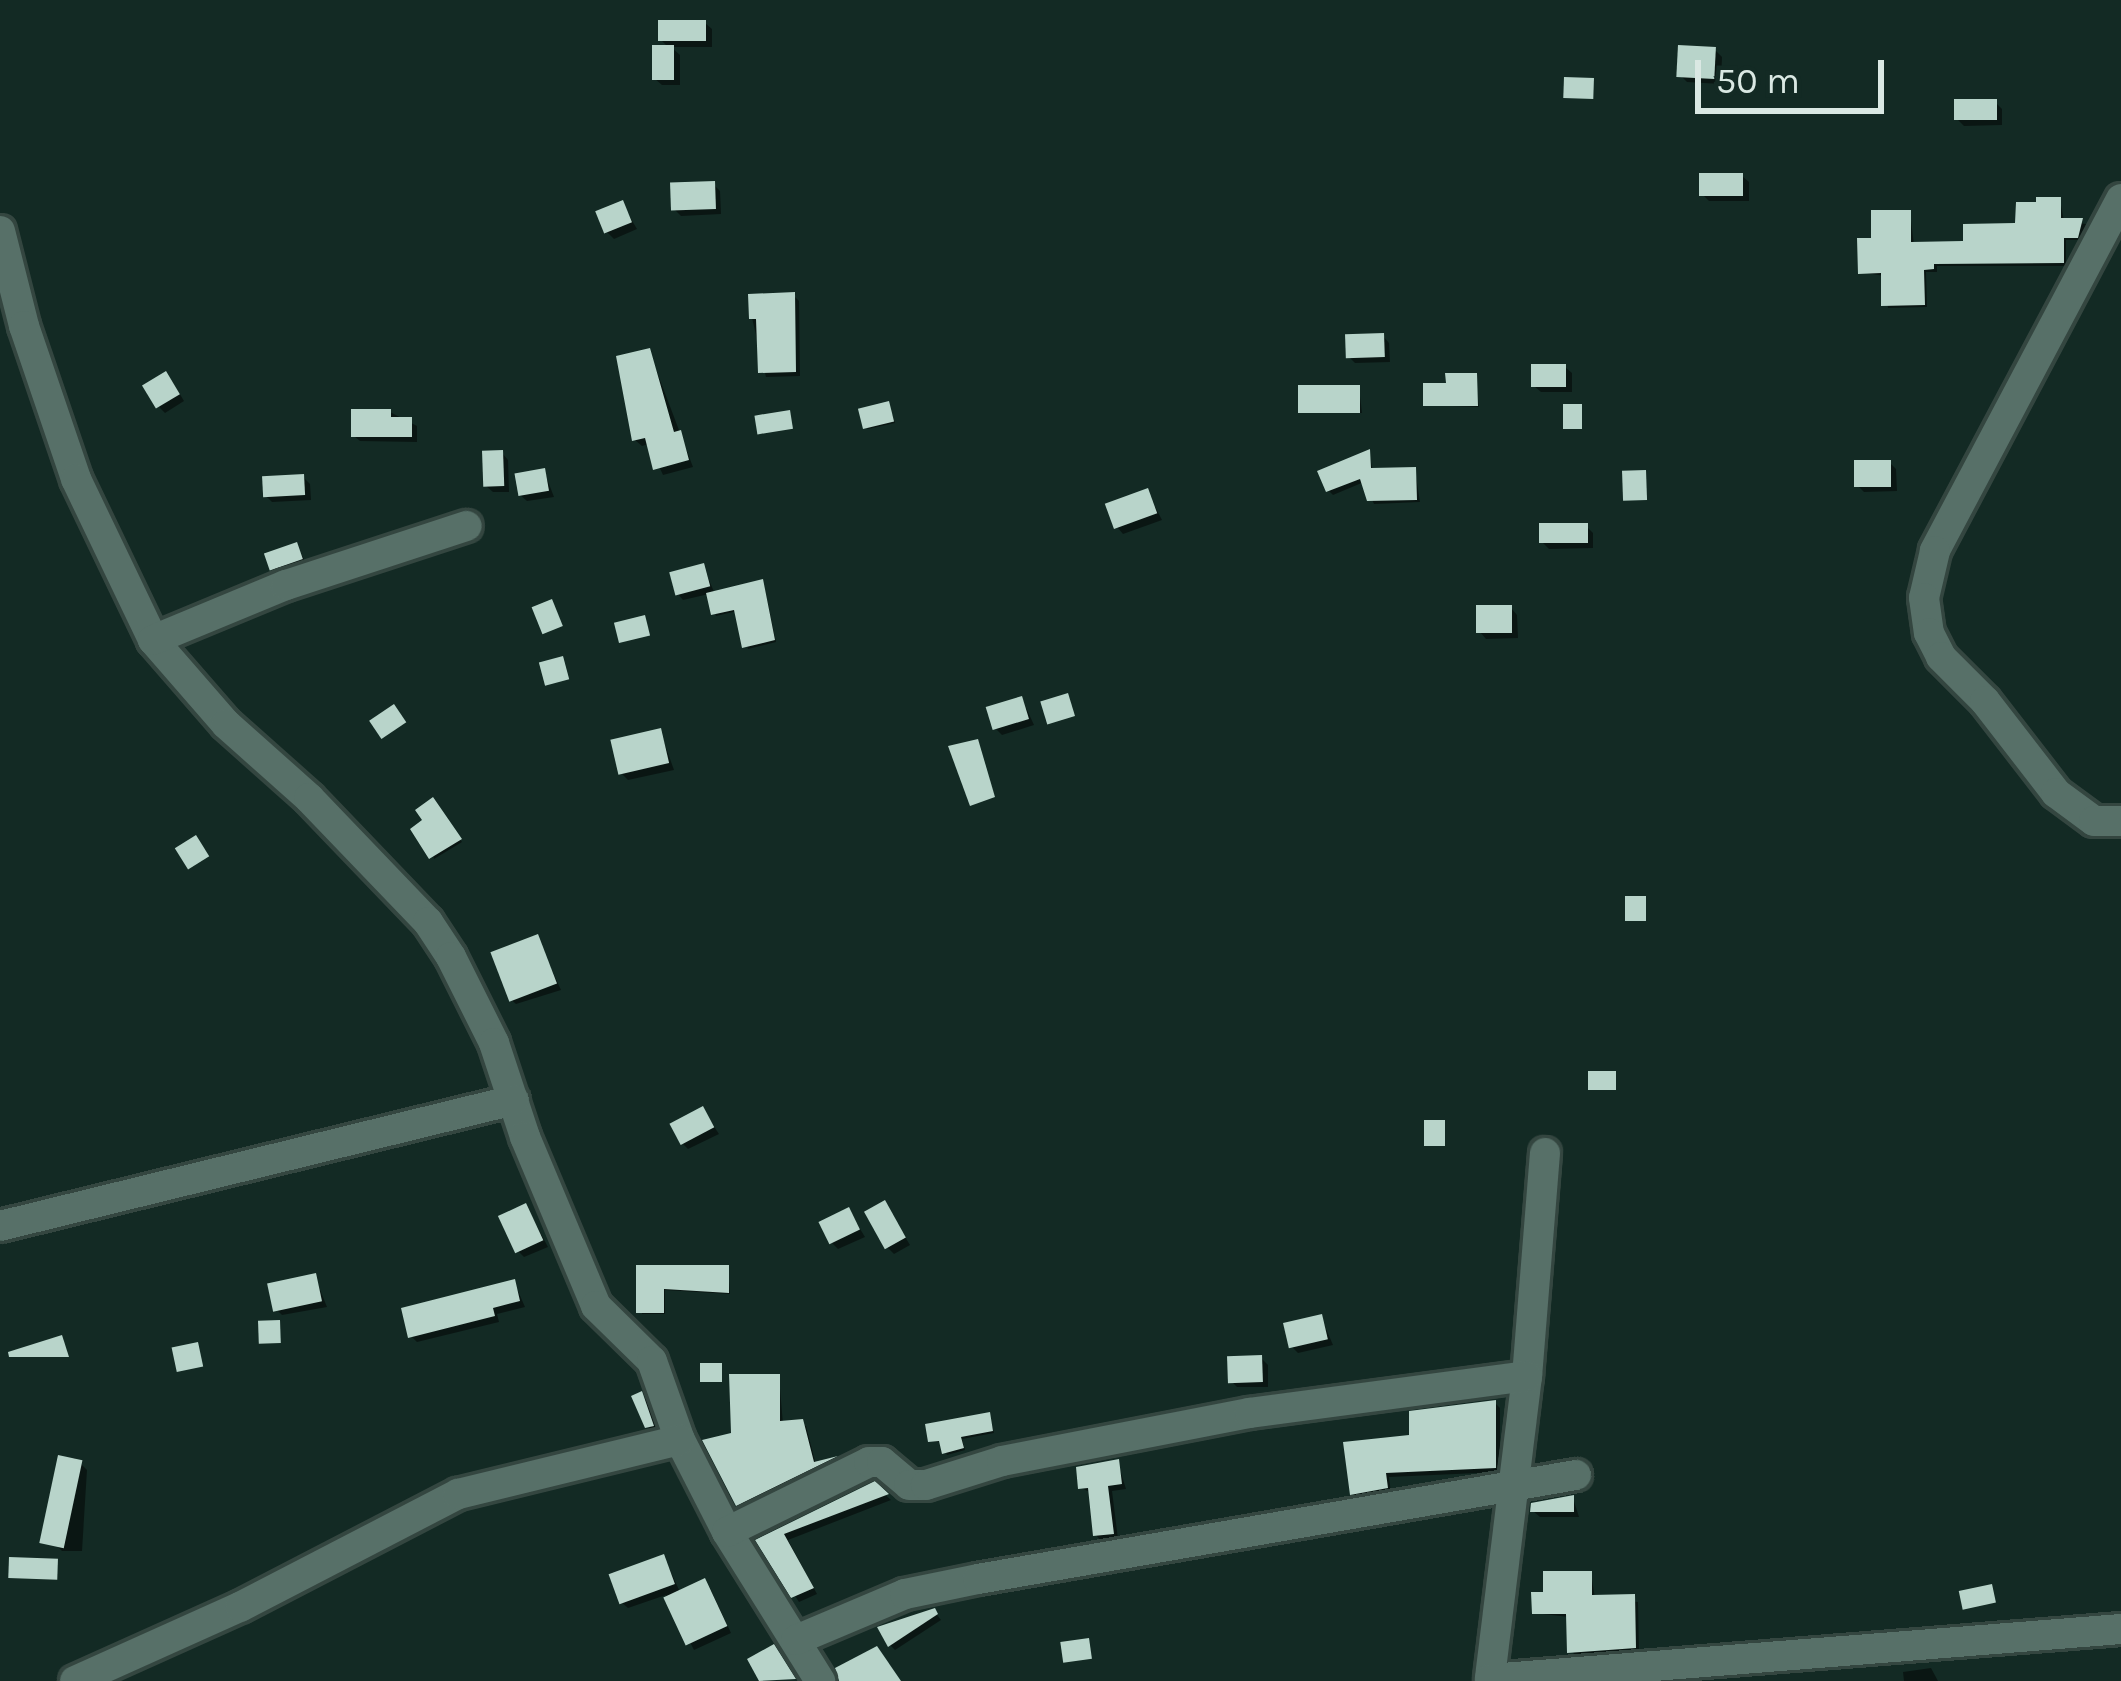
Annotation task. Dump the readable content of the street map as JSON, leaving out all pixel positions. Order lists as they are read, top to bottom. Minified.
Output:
{"scale_bar":"50 m"}
